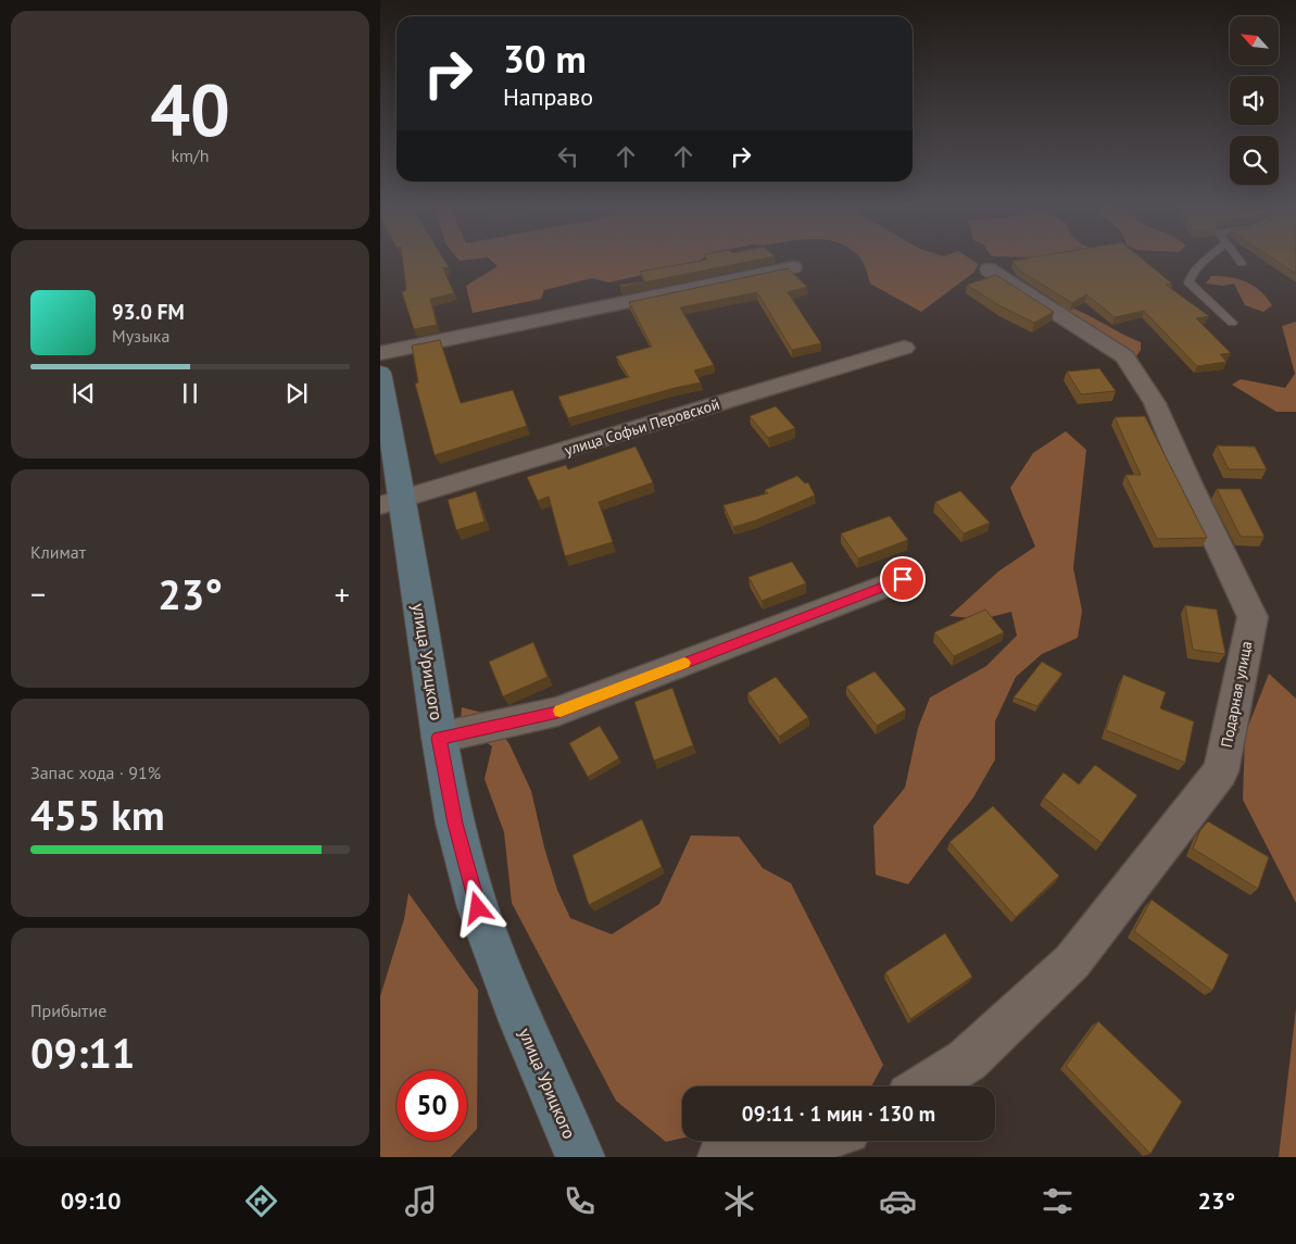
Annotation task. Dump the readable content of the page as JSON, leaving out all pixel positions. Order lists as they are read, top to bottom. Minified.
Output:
{"streets":{"main road":["улица Урицкого"],"street":["улица Софьи Перовской","Подарная улица"]},"crossings":[["улица Софьи Перовской","улица Урицкого"]],"north":"top left","page":{"tile":[["40","km/h"],"Климат",["Запас хода · 91%","455 km"],["Прибытие","09:11"]],"turn":["30 m","Направо"],"song":["93.0 FM","Музыка"],"heat":["−","23°","+"],"limit":"50","trip":"09:11 · 1 мин · 130 m","tabs":["09:10","23°"]}}
